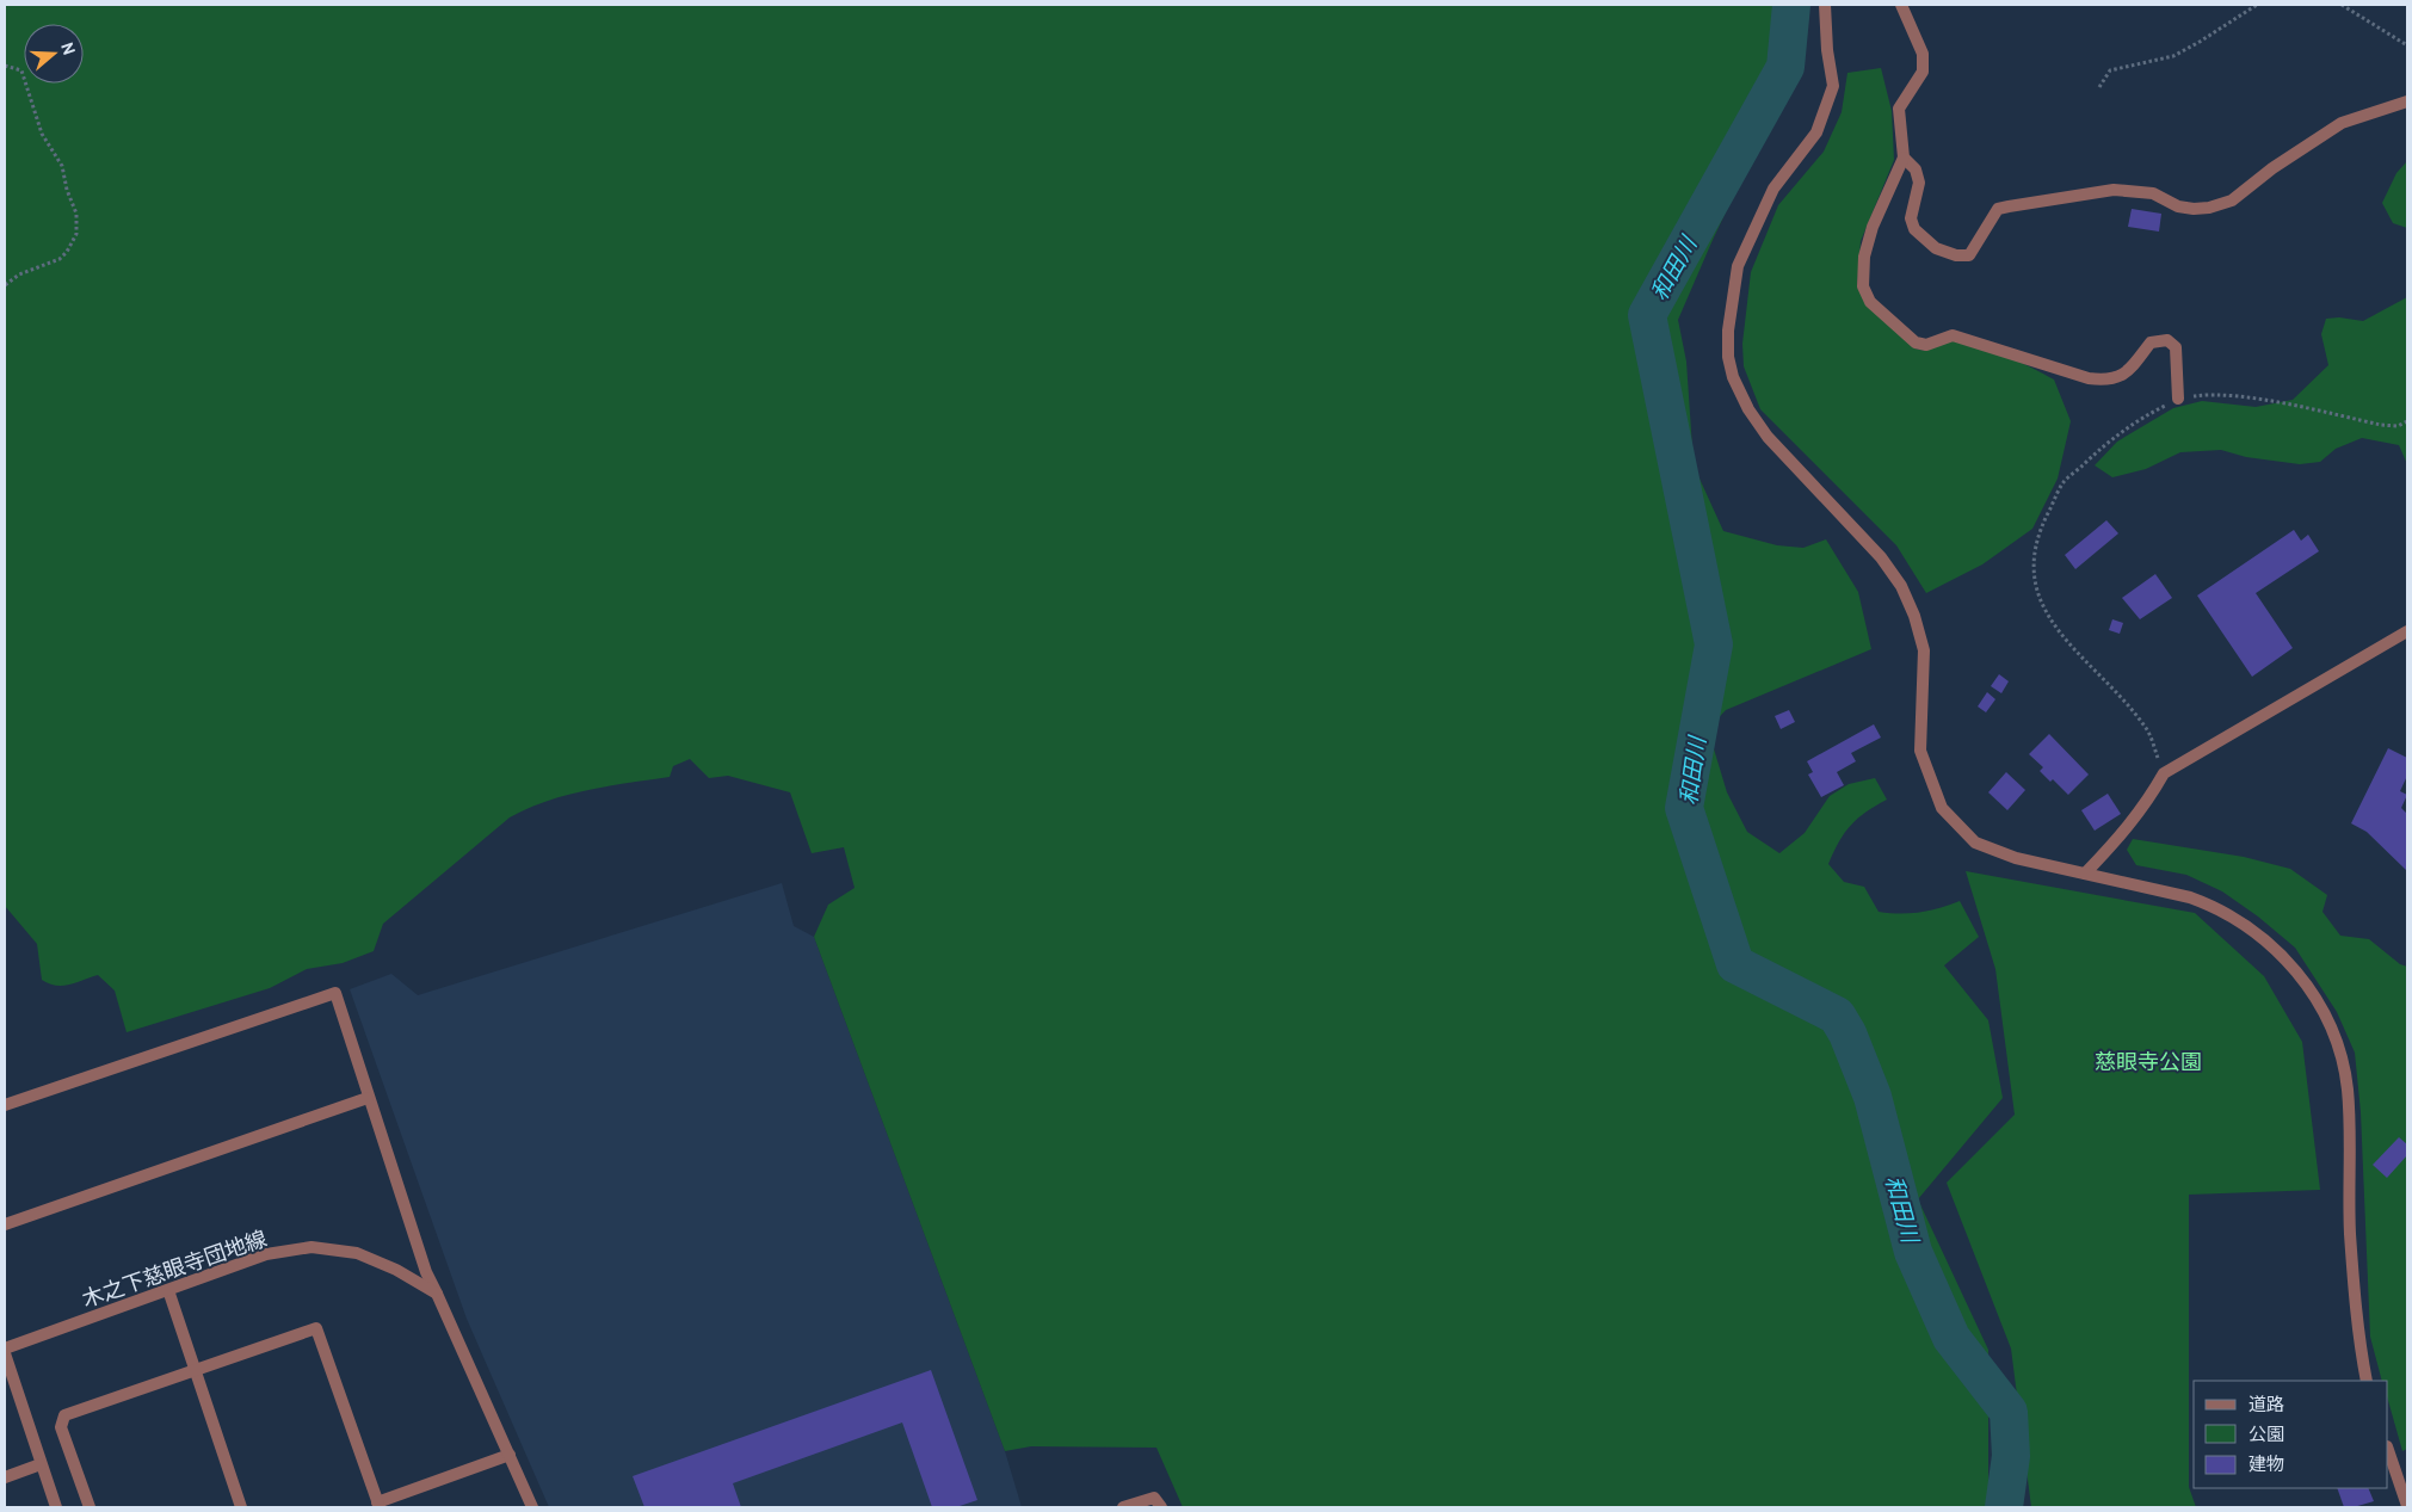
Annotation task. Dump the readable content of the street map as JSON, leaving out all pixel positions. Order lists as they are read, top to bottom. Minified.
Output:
{"streets":{"street":["木之下慈眼寺団地線"]},"water":["和田川"],"parks":["慈眼寺公園"],"legend":["道路","公園","建物"],"north":"right"}
